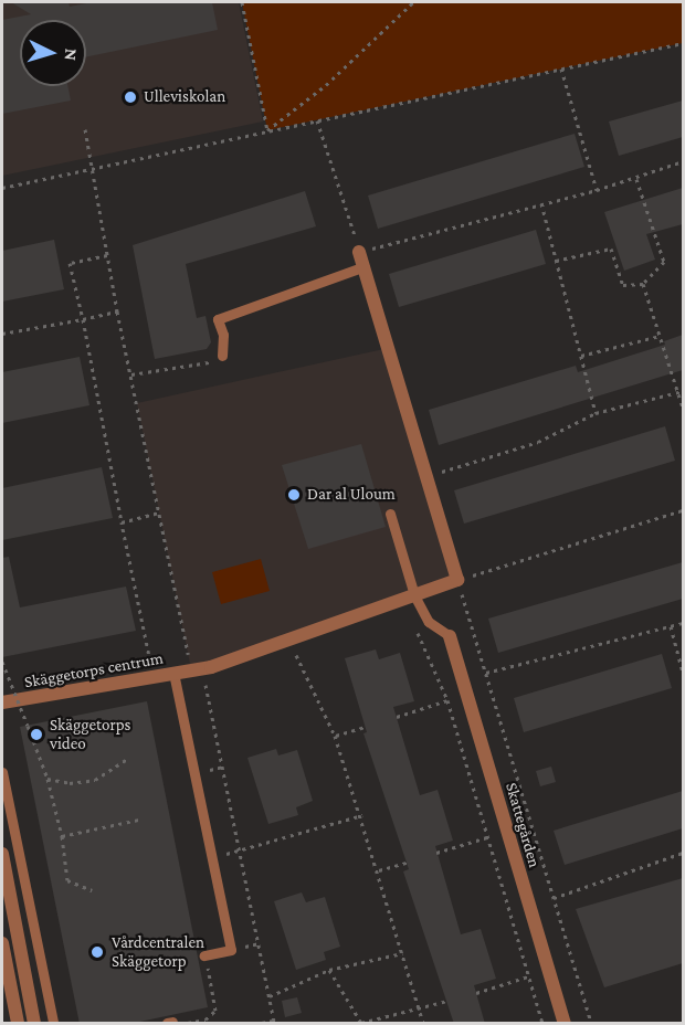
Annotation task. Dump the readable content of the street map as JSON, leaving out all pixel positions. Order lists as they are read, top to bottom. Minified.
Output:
{"streets":{"street":["Skäggetorps centrum","Skattegården"]},"places":["Ulleviskolan","Dar al Uloum","Skäggetorps video","Vårdcentralen Skäggetorp"],"north":"right"}
